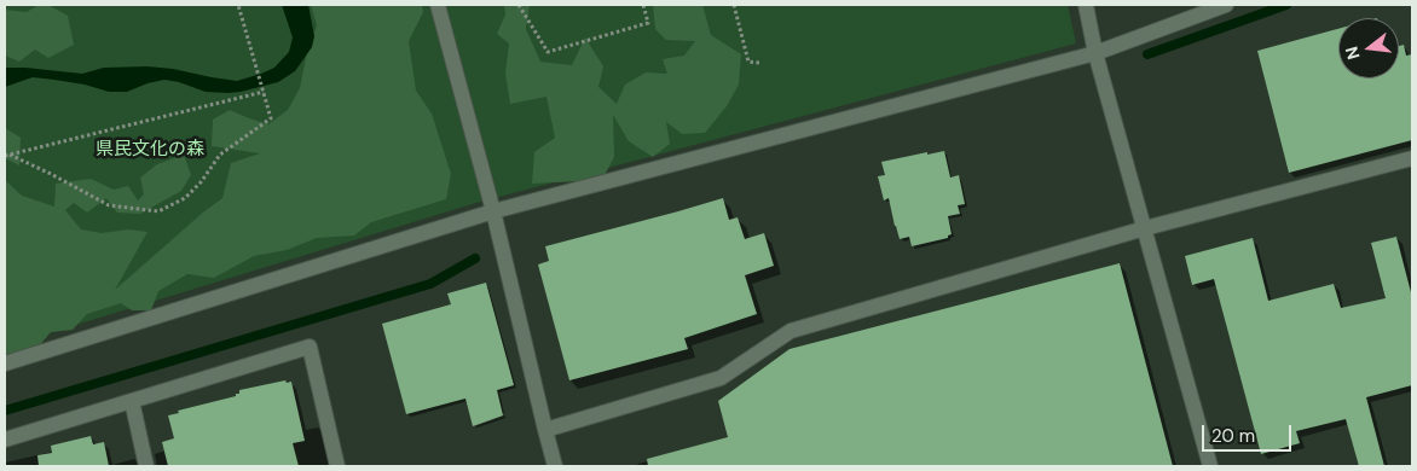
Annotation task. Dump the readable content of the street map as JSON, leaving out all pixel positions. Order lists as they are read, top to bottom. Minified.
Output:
{"parks":["県民文化の森"],"scale_bar":"20 m","north":"left"}
